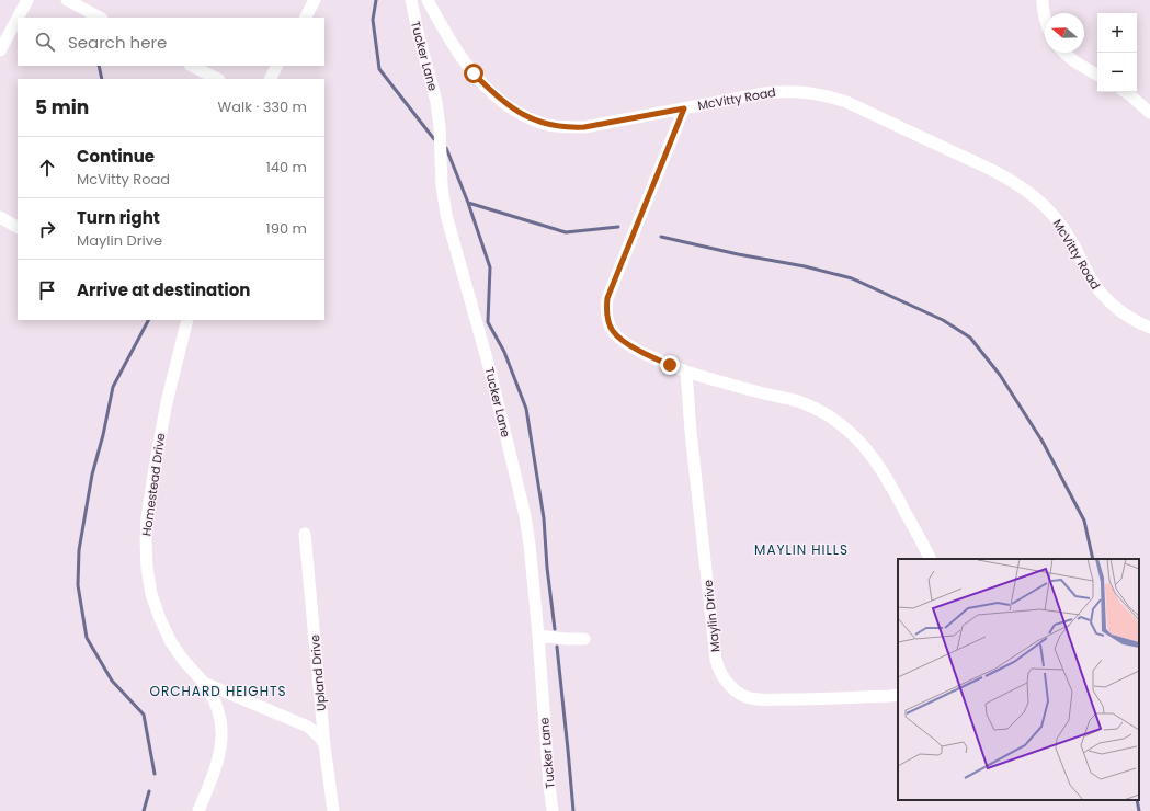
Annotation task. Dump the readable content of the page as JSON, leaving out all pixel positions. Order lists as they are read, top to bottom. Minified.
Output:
{"streets":{"street":["Tucker Lane","McVitty Road","Homestead Drive","Maylin Drive","Upland Drive"]},"crossings":[["Homestead Drive","Upland Drive"]],"districts":["MAYLIN HILLS","ORCHARD HEIGHTS"],"north":"left","page":{"map_buttons":["+","−"],"search":"Search here","heading":["5 min","Walk · 330 m"],"list":[["Continue","McVitty Road","140 m"],["Turn right","Maylin Drive","190 m"],"Arrive at destination"]}}
